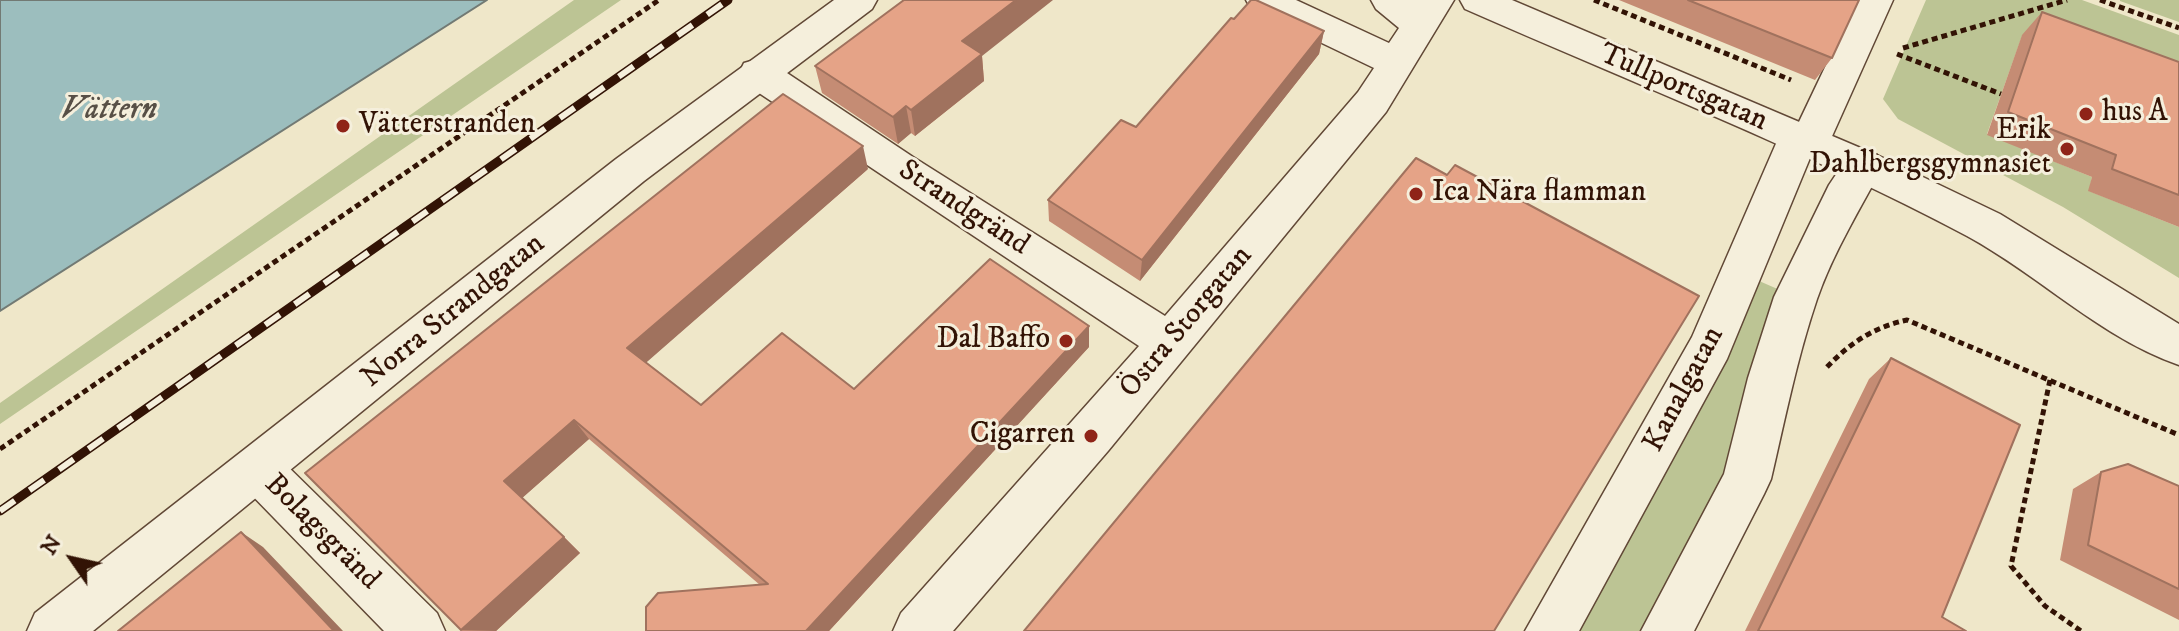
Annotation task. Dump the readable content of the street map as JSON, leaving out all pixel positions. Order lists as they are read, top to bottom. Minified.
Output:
{"streets":{"street":["Tullportsgatan","Strandgränd","Norra Strandgatan","Östra Storgatan","Kanalgatan","Bolagsgränd"]},"crossings":[["Tullportsgatan","Kanalgatan"],["Strandgränd","Norra Strandgatan"],["Strandgränd","Östra Storgatan"],["Norra Strandgatan","Bolagsgränd"]],"water":["Vättern"],"places":["hus A","Vätterstranden","Erik Dahlbergsgymnasiet","Ica Nära flamman","Dal Baffo","Cigarren"],"north":"top left"}
